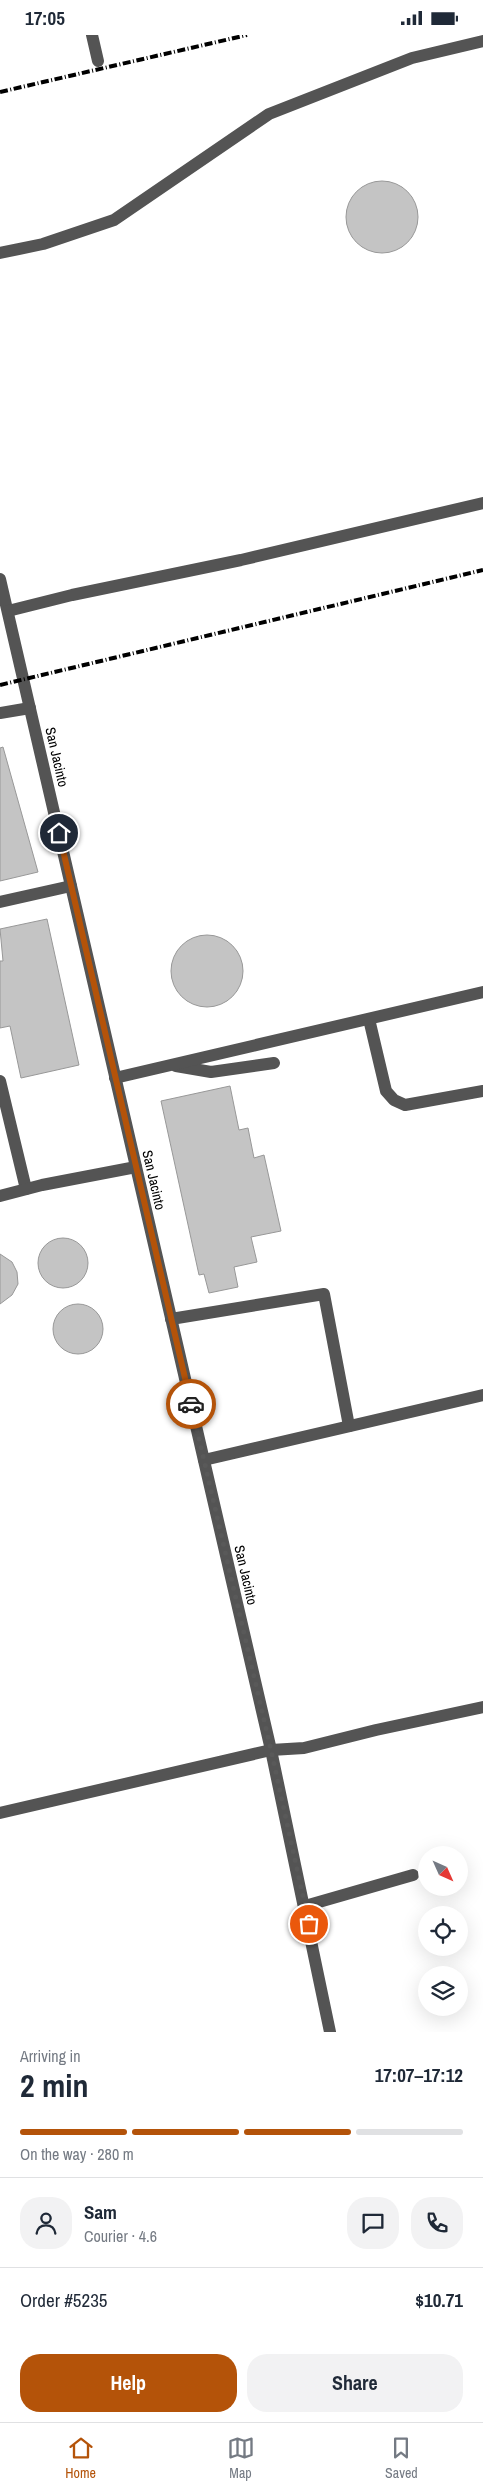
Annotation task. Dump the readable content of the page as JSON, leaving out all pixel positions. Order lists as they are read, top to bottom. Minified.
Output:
{"streets":{"street":["San Jacinto"]},"north":"bottom right","page":{"status":"17:05","heading":["2 min","Arriving in","17:07–17:12"],"panel":["Sam","Courier · 4.6","Order #5235","$10.71"],"bar":"On the way · 280 m","buttons":["Help","Share"],"tabs":["Home","Map","Saved"]}}
